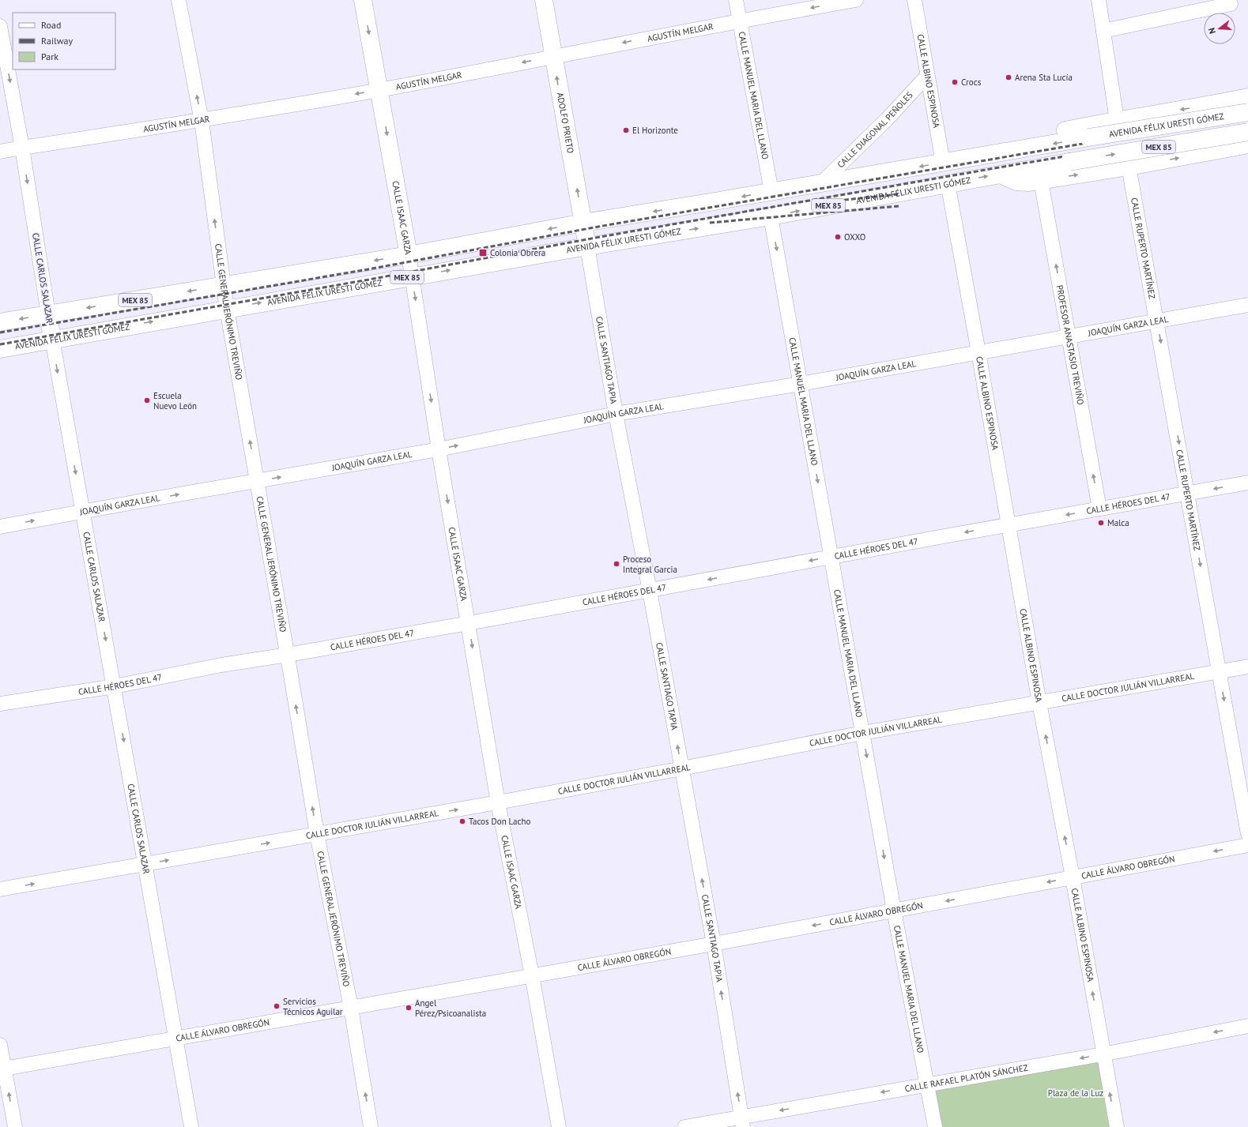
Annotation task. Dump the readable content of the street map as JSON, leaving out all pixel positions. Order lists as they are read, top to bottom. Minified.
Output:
{"streets":{"main road":["ADOLFO PRIETO","AVENIDA FÉLIX URESTI GÓMEZ","MEX 85","CALLE ISAAC GARZA","CALLE CARLOS SALAZAR"],"street":["AGUSTÍN MELGAR","CALLE ALBINO ESPINOSA","CALLE MANUEL MARIA DEL LLANO","CALLE DIAGONAL PEÑOLES","CALLE RUPERTO MARTÍNEZ","CALLE GENERAL JERÓNIMO TREVIÑO","JOAQUÍN GARZA LEAL","PROFESOR ANASTASIO TREVIÑO","CALLE SANTIAGO TAPIA","CALLE HÉROES DEL 47","CALLE DOCTOR JULIÁN VILLARREAL","CALLE ÁLVARO OBREGÓN","CALLE RAFAEL PLATÓN SÁNCHEZ"]},"crossings":[["AGUSTÍN MELGAR","CALLE MANUEL MARIA DEL LLANO"],["AGUSTÍN MELGAR","ADOLFO PRIETO"],["AGUSTÍN MELGAR","CALLE ISAAC GARZA"],["AGUSTÍN MELGAR","CALLE CARLOS SALAZAR"],["AGUSTÍN MELGAR","CALLE GENERAL JERÓNIMO TREVIÑO"],["CALLE ALBINO ESPINOSA","AVENIDA FÉLIX URESTI GÓMEZ"],["CALLE ALBINO ESPINOSA","CALLE DIAGONAL PEÑOLES"],["CALLE ALBINO ESPINOSA","JOAQUÍN GARZA LEAL"],["CALLE ALBINO ESPINOSA","CALLE HÉROES DEL 47"],["CALLE ALBINO ESPINOSA","CALLE DOCTOR JULIÁN VILLARREAL"],["CALLE ALBINO ESPINOSA","CALLE ÁLVARO OBREGÓN"],["CALLE ALBINO ESPINOSA","CALLE RAFAEL PLATÓN SÁNCHEZ"],["CALLE MANUEL MARIA DEL LLANO","AVENIDA FÉLIX URESTI GÓMEZ"],["CALLE MANUEL MARIA DEL LLANO","JOAQUÍN GARZA LEAL"],["CALLE MANUEL MARIA DEL LLANO","CALLE HÉROES DEL 47"],["CALLE MANUEL MARIA DEL LLANO","CALLE DOCTOR JULIÁN VILLARREAL"],["CALLE MANUEL MARIA DEL LLANO","CALLE ÁLVARO OBREGÓN"],["CALLE MANUEL MARIA DEL LLANO","CALLE RAFAEL PLATÓN SÁNCHEZ"],["ADOLFO PRIETO","AVENIDA FÉLIX URESTI GÓMEZ"],["ADOLFO PRIETO","CALLE SANTIAGO TAPIA"],["AVENIDA FÉLIX URESTI GÓMEZ","CALLE DIAGONAL PEÑOLES"],["AVENIDA FÉLIX URESTI GÓMEZ","CALLE ISAAC GARZA"],["AVENIDA FÉLIX URESTI GÓMEZ","CALLE CARLOS SALAZAR"],["AVENIDA FÉLIX URESTI GÓMEZ","CALLE GENERAL JERÓNIMO TREVIÑO"],["AVENIDA FÉLIX URESTI GÓMEZ","CALLE SANTIAGO TAPIA"],["CALLE ISAAC GARZA","JOAQUÍN GARZA LEAL"],["CALLE ISAAC GARZA","CALLE HÉROES DEL 47"],["CALLE ISAAC GARZA","CALLE DOCTOR JULIÁN VILLARREAL"],["CALLE ISAAC GARZA","CALLE ÁLVARO OBREGÓN"],["CALLE RUPERTO MARTÍNEZ","JOAQUÍN GARZA LEAL"],["CALLE RUPERTO MARTÍNEZ","CALLE HÉROES DEL 47"],["CALLE RUPERTO MARTÍNEZ","CALLE DOCTOR JULIÁN VILLARREAL"],["CALLE CARLOS SALAZAR","JOAQUÍN GARZA LEAL"],["CALLE CARLOS SALAZAR","CALLE HÉROES DEL 47"],["CALLE CARLOS SALAZAR","CALLE DOCTOR JULIÁN VILLARREAL"],["CALLE CARLOS SALAZAR","CALLE ÁLVARO OBREGÓN"],["CALLE GENERAL JERÓNIMO TREVIÑO","JOAQUÍN GARZA LEAL"],["CALLE GENERAL JERÓNIMO TREVIÑO","CALLE HÉROES DEL 47"],["CALLE GENERAL JERÓNIMO TREVIÑO","CALLE DOCTOR JULIÁN VILLARREAL"],["CALLE GENERAL JERÓNIMO TREVIÑO","CALLE ÁLVARO OBREGÓN"],["JOAQUÍN GARZA LEAL","PROFESOR ANASTASIO TREVIÑO"],["JOAQUÍN GARZA LEAL","CALLE SANTIAGO TAPIA"],["PROFESOR ANASTASIO TREVIÑO","CALLE HÉROES DEL 47"],["CALLE SANTIAGO TAPIA","CALLE HÉROES DEL 47"],["CALLE SANTIAGO TAPIA","CALLE DOCTOR JULIÁN VILLARREAL"],["CALLE SANTIAGO TAPIA","CALLE ÁLVARO OBREGÓN"],["CALLE SANTIAGO TAPIA","CALLE RAFAEL PLATÓN SÁNCHEZ"]],"one_way":["AGUSTÍN MELGAR","CALLE ALBINO ESPINOSA","CALLE MANUEL MARIA DEL LLANO","ADOLFO PRIETO","CALLE ISAAC GARZA","CALLE RUPERTO MARTÍNEZ","CALLE CARLOS SALAZAR","CALLE GENERAL JERÓNIMO TREVIÑO","JOAQUÍN GARZA LEAL","PROFESOR ANASTASIO TREVIÑO","CALLE SANTIAGO TAPIA","CALLE HÉROES DEL 47","CALLE DOCTOR JULIÁN VILLARREAL","CALLE ÁLVARO OBREGÓN","CALLE RAFAEL PLATÓN SÁNCHEZ"],"parks":["Plaza de la Luz"],"places":{"other":["Arena Sta Lucía","Crocs","El Horizonte","OXXO","Escuela Nuevo León","Malca","Proceso Integral Garcia","Tacos Don Lacho","Servicios Técnicos Aguilar","Angel Pérez/Psicoanalista"],"transit":["Colonia Obrera"]},"legend":["Road","Railway","Park"],"north":"left"}
